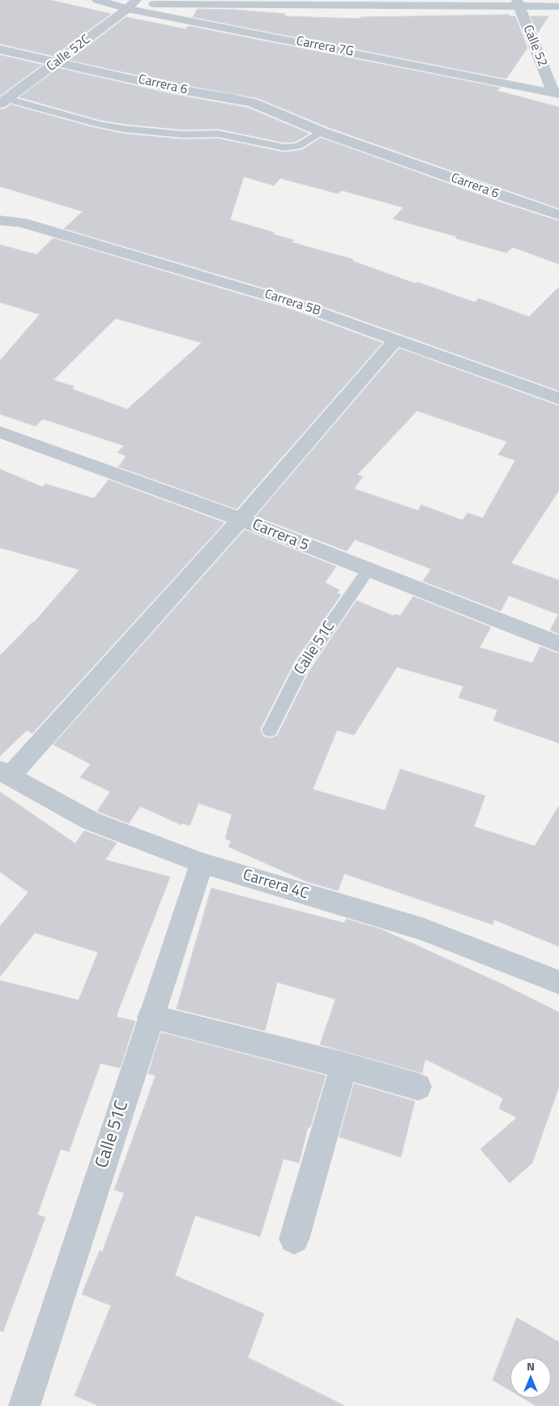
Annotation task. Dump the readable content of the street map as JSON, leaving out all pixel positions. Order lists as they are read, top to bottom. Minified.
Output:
{"streets":{"street":["Calle 52","Carrera 7G","Calle 52C","Carrera 6","Carrera 5B","Carrera 5","Calle 51C","Carrera 4C"]},"crossings":[["Calle 52","Carrera 7G"],["Carrera 7G","Calle 52C"],["Calle 52C","Carrera 6"],["Carrera 5","Calle 51C"],["Calle 51C","Carrera 4C"]],"north":"top"}
